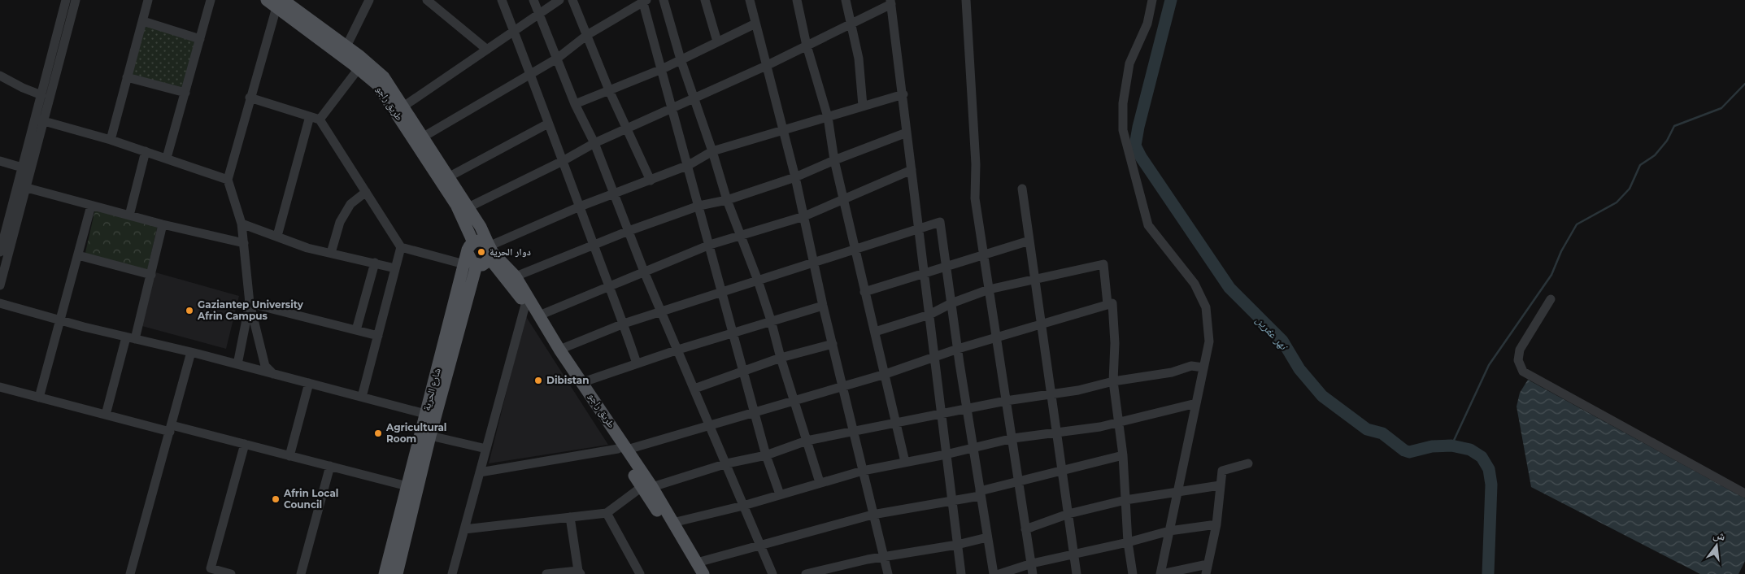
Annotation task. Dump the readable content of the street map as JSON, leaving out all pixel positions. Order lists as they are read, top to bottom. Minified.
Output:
{"streets":{"main road":["طريق راجو","شارع الحرية"]},"crossings":[["طريق راجو","شارع الحرية"]],"water":["نهر عفرين"],"places":["دوار الحرية","Gaziantep University Afrin Campus","Dibistan","Agricultural Room","Afrin Local Council"],"north":"top"}
